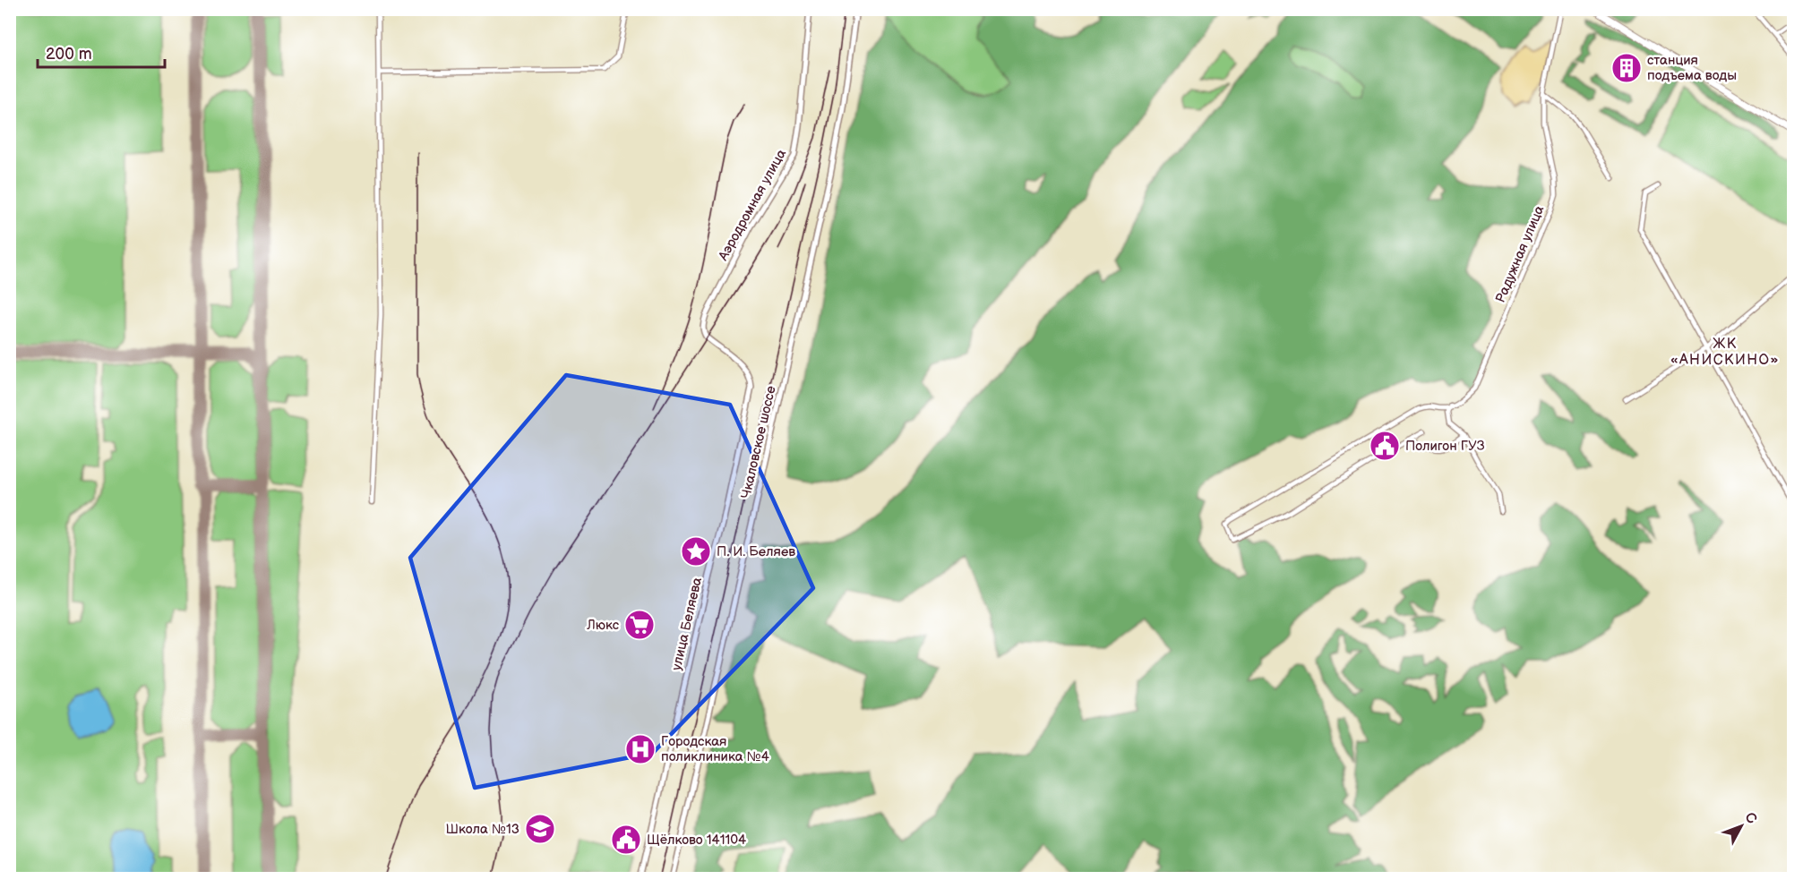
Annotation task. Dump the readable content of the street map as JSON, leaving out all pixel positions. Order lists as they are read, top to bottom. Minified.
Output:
{"streets":{"street":["Аэродромная улица","Радужная улица","Чкаловское шоссе","улица Беляева"]},"crossings":[["Аэродромная улица","улица Беляева"]],"districts":["ЖК «АНИСКИНО»"],"places":{"building":["станция подъема воды"],"public building":["Полигон ГУЗ","Щёлково 141104"],"place":["П. И. Беляев"],"supermarket":["Люкс"],"hospital":["Городская поликлиника №4"],"school or university":["Школа №13"]},"scale_bar":"200 m","north":"top right"}
